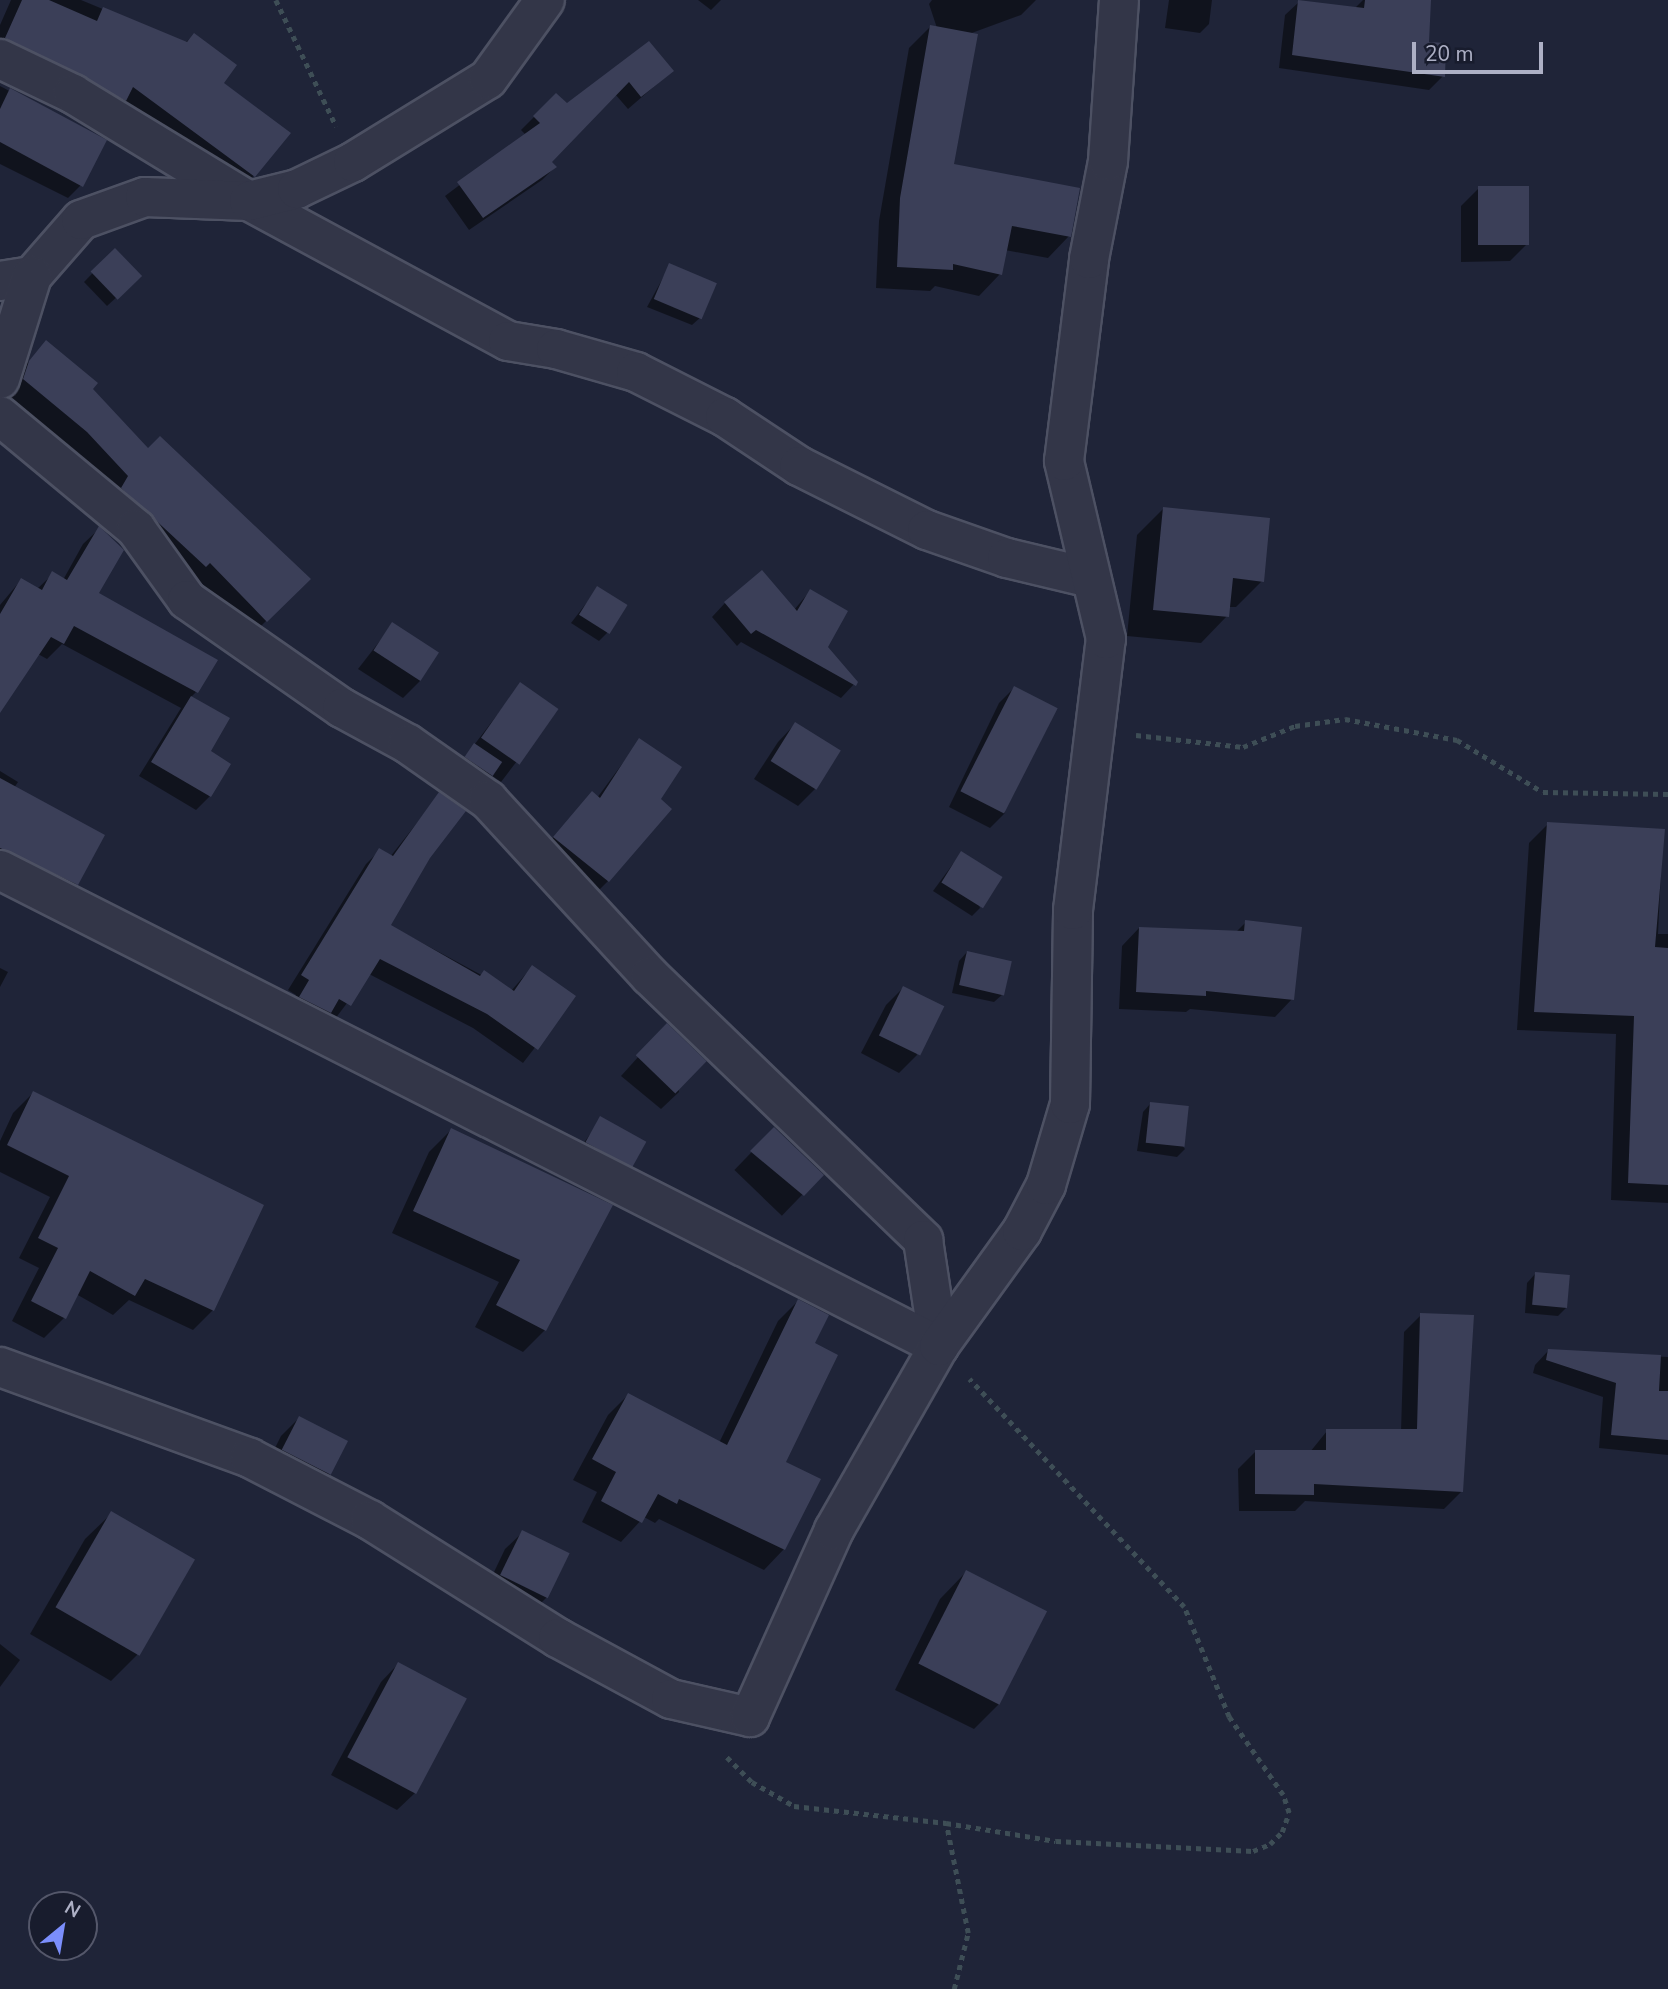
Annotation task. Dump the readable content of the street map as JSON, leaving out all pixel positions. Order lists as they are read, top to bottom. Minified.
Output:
{"scale_bar":"20 m","north":"top right"}
